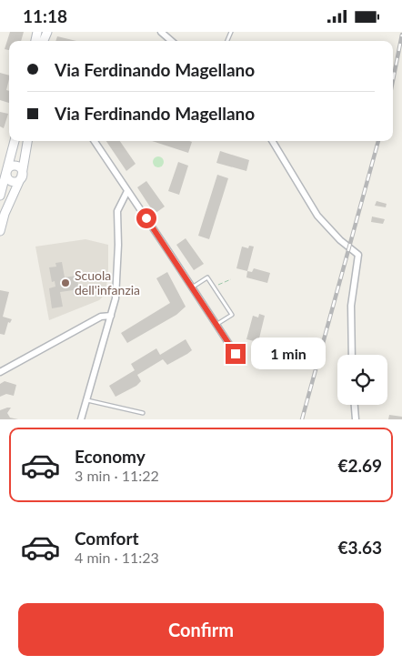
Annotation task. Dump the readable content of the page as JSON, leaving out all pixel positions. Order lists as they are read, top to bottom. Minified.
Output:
{"places":["Scuola dell'infanzia"],"page":{"status":"11:18","banner":["Via Ferdinando Magellano","Via Ferdinando Magellano"],"bubble":"1 min","list":[{"name":"Economy","note":"3 min · 11:22","value":"€2.69"},{"name":"Comfort","note":"4 min · 11:23","value":"€3.63"}],"buttons":"Confirm"}}
